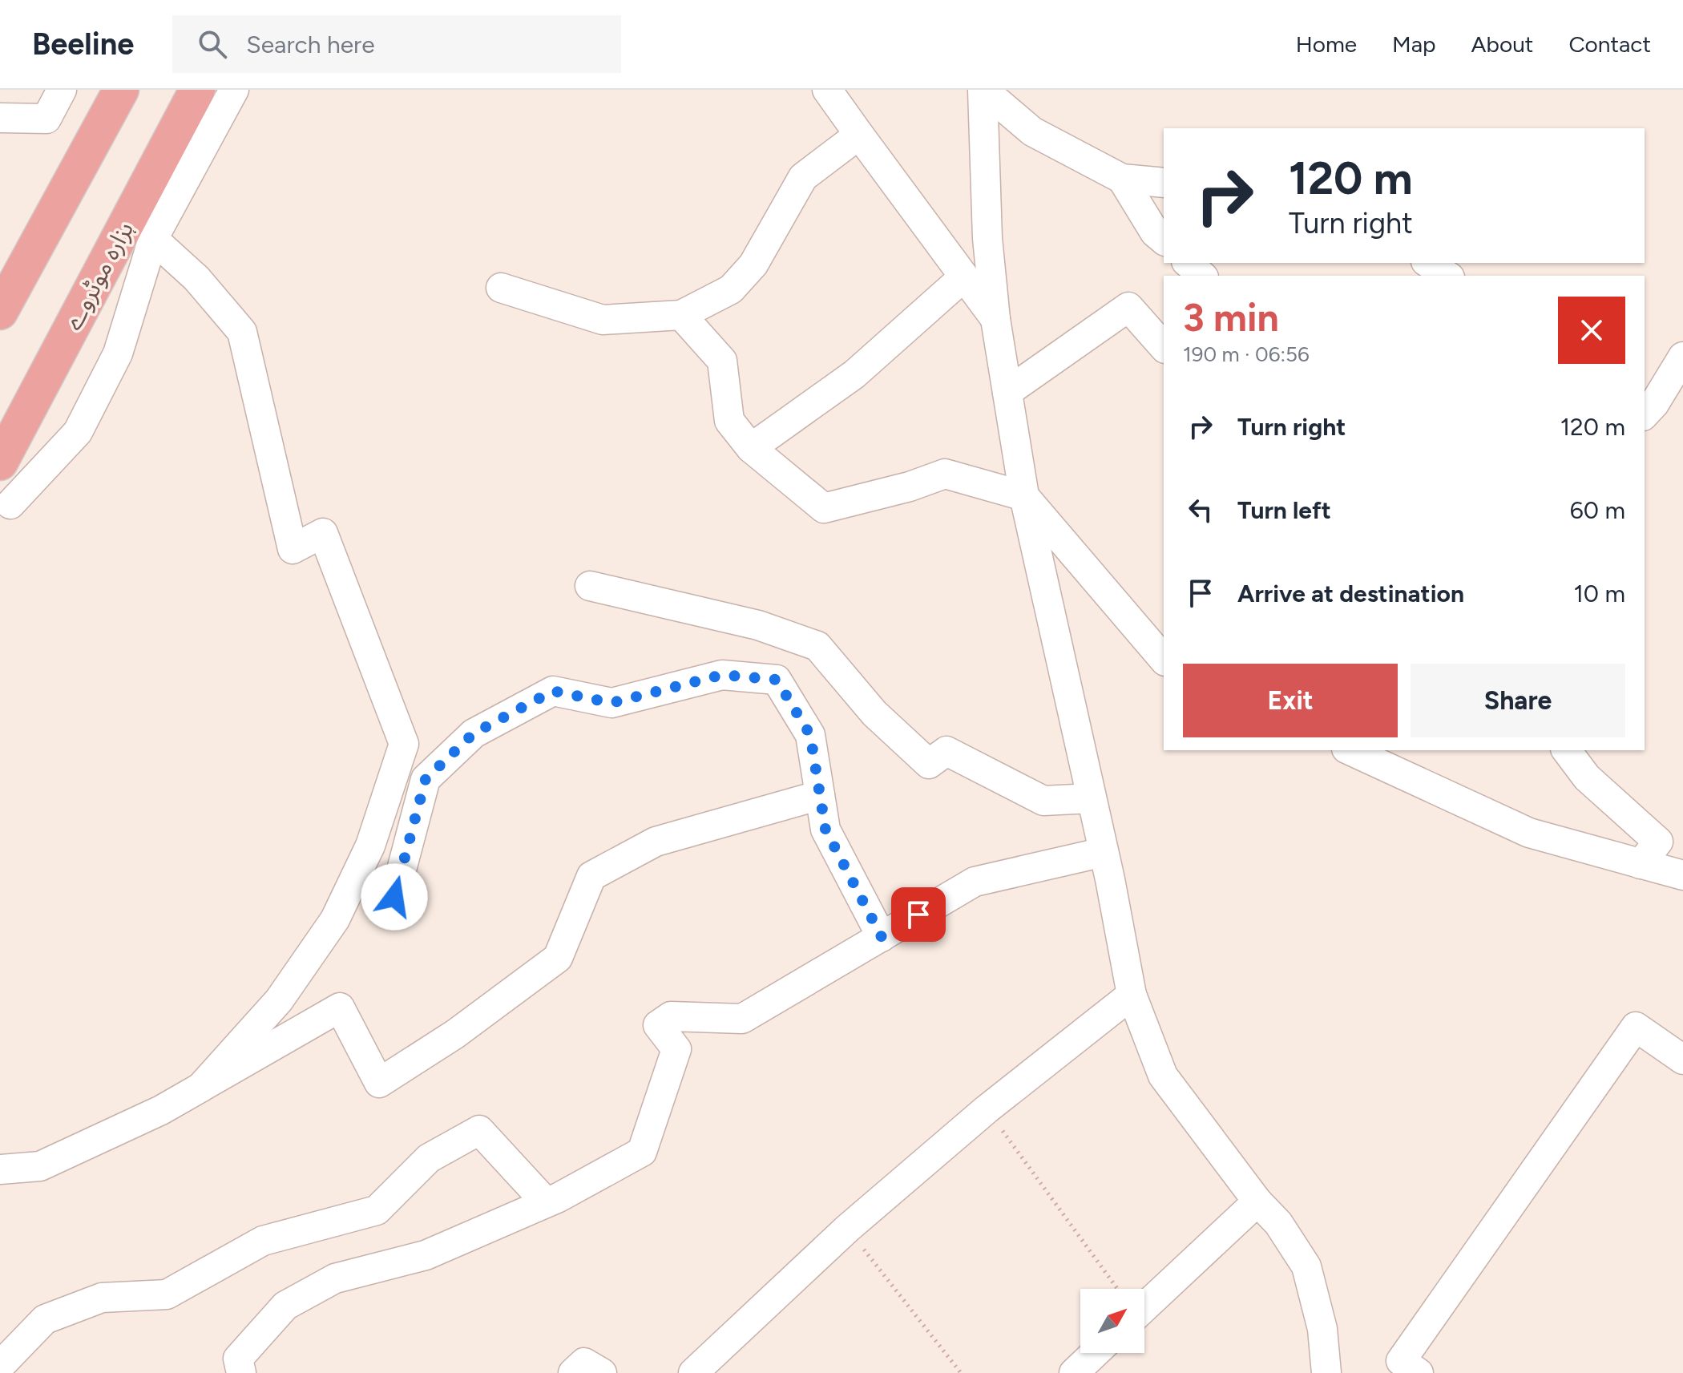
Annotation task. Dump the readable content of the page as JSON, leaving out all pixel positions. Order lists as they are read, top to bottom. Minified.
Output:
{"streets":{"highway":["ہزارہ موٹروے"]},"north":"top right","page":{"header":"Beeline","search":"Search here","nav":["Home","Map","About","Contact"],"turn":["120 m","Turn right"],"heading":["3 min","190 m · 06:56"],"list":[{"name":"Turn right","value":"120 m"},{"name":"Turn left","value":"60 m"},{"name":"Arrive at destination","value":"10 m"}],"buttons":["Exit","Share"]}}
